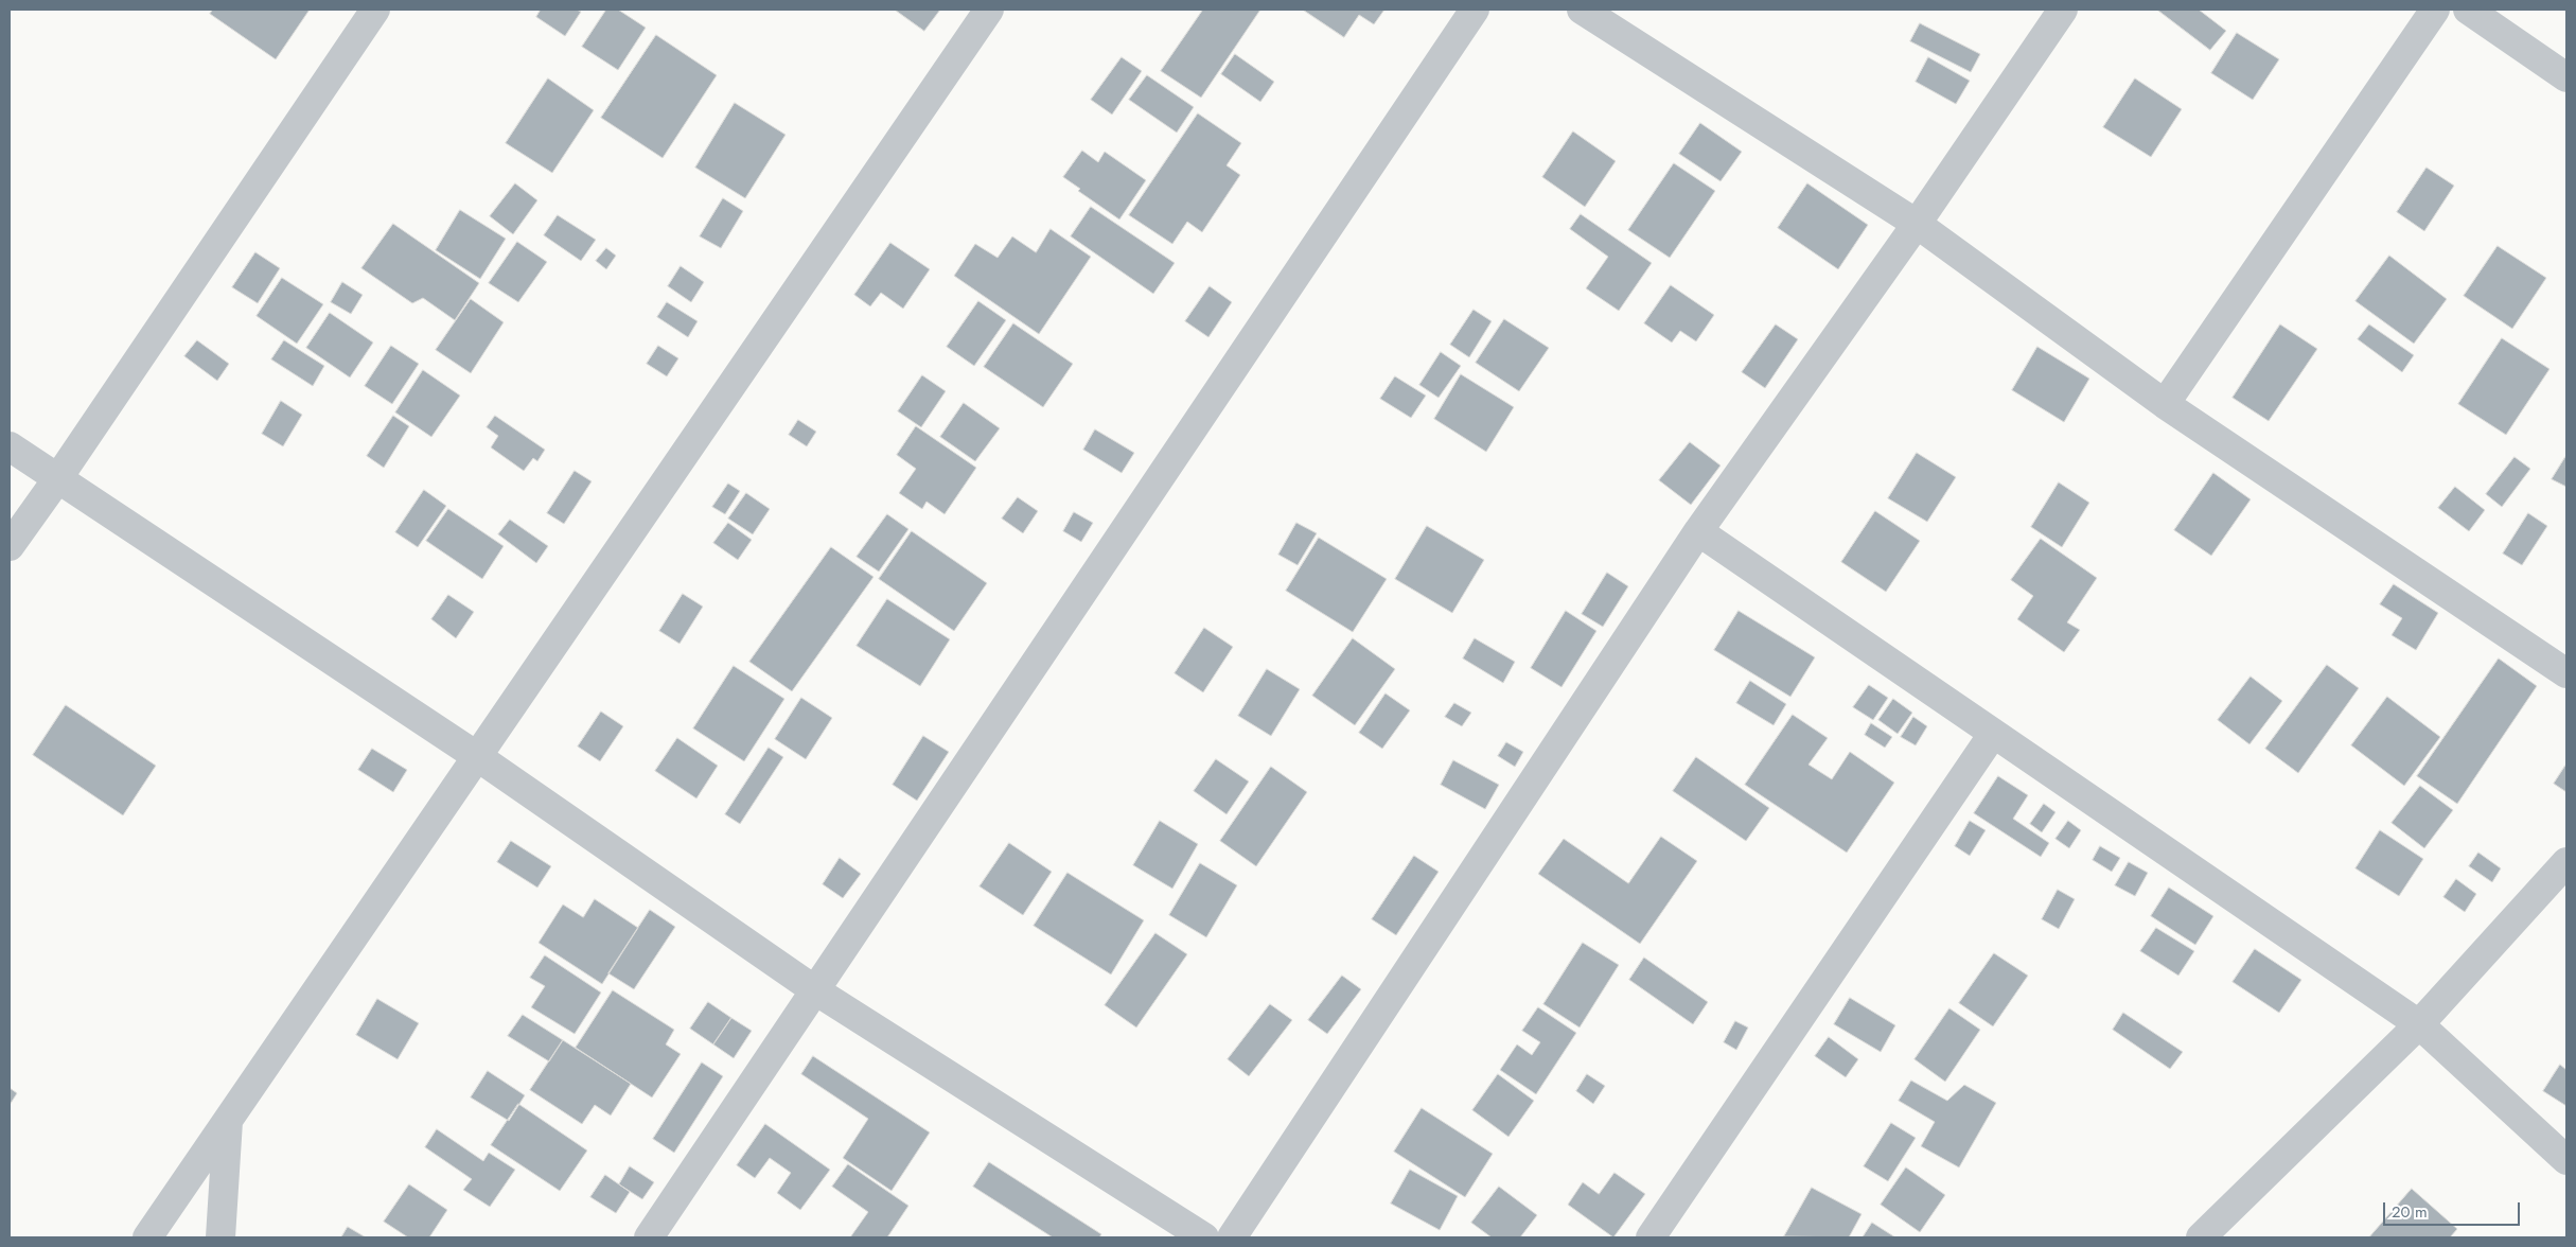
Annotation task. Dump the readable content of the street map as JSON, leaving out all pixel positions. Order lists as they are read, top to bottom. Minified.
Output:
{"scale_bar":"20 m"}
